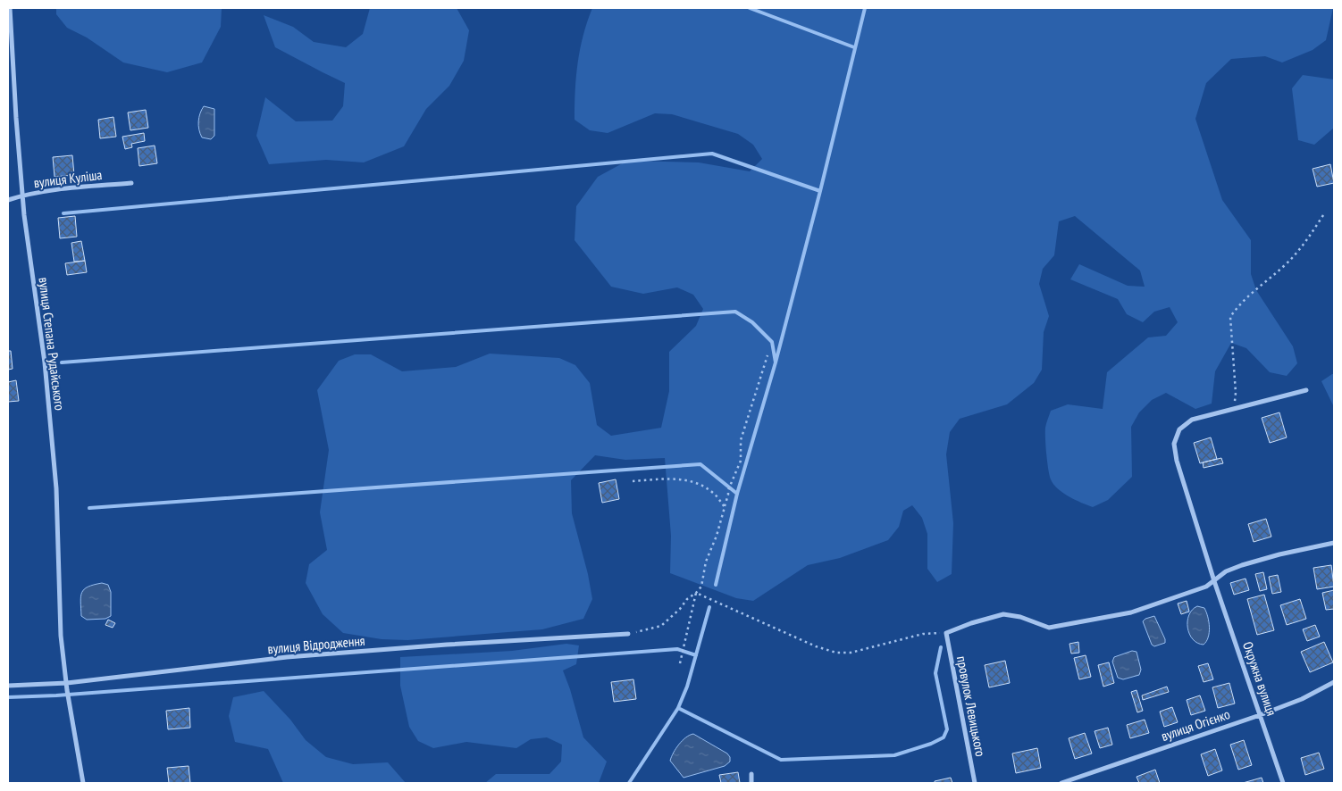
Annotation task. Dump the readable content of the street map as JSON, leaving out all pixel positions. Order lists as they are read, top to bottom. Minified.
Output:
{"streets":{"street":["вулиця Куліша","вулиця Степана Рудайського","вулиця Відродження","Окружна вулиця","провулок Левицького","вулиця Огієнко"]},"crossings":[["вулиця Куліша","вулиця Степана Рудайського"],["вулиця Степана Рудайського","вулиця Відродження"],["Окружна вулиця","вулиця Огієнко"]]}
